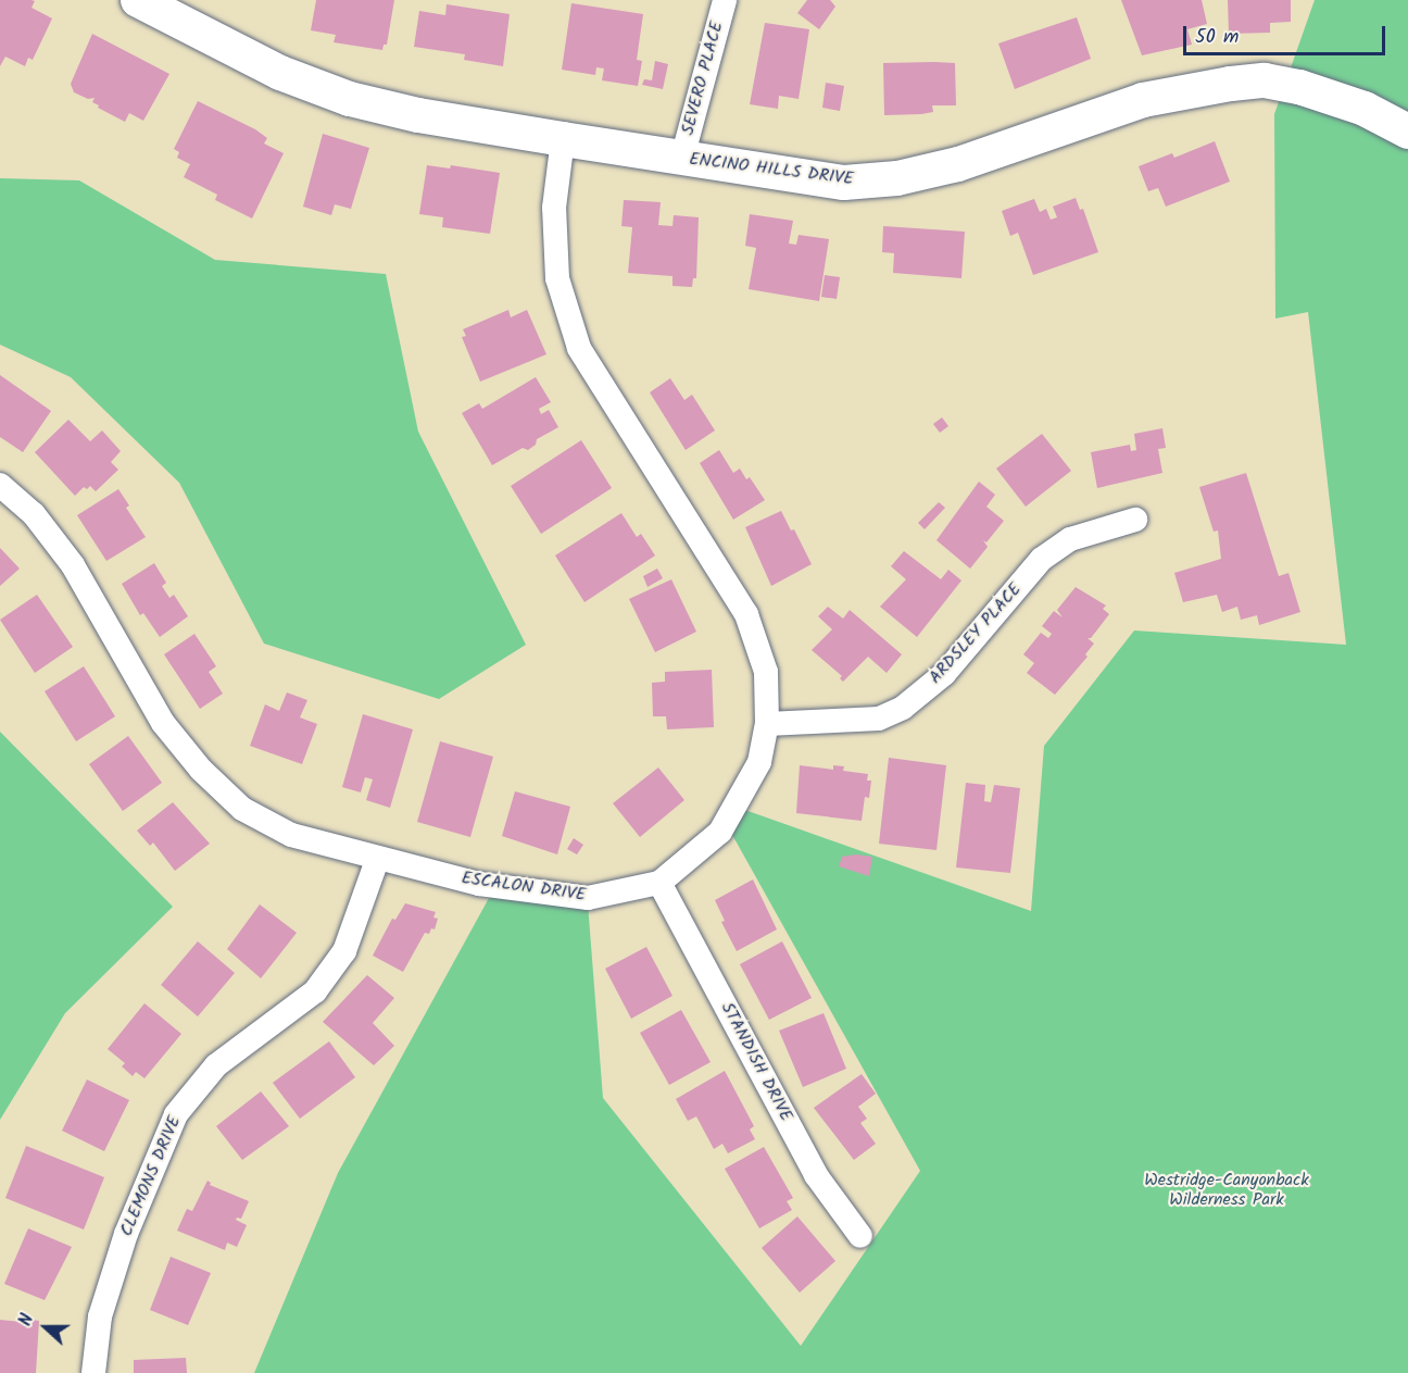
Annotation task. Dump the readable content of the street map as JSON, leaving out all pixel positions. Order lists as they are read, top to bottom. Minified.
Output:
{"streets":{"main road":["ENCINO HILLS DRIVE"],"street":["SEVERO PLACE","ARDSLEY PLACE","ESCALON DRIVE","STANDISH DRIVE","CLEMONS DRIVE"]},"crossings":[["SEVERO PLACE","ENCINO HILLS DRIVE"],["ENCINO HILLS DRIVE","ESCALON DRIVE"],["ARDSLEY PLACE","ESCALON DRIVE"],["ESCALON DRIVE","STANDISH DRIVE"],["ESCALON DRIVE","CLEMONS DRIVE"]],"parks":["Westridge-Canyonback Wilderness Park"],"scale_bar":"50 m","north":"left"}
